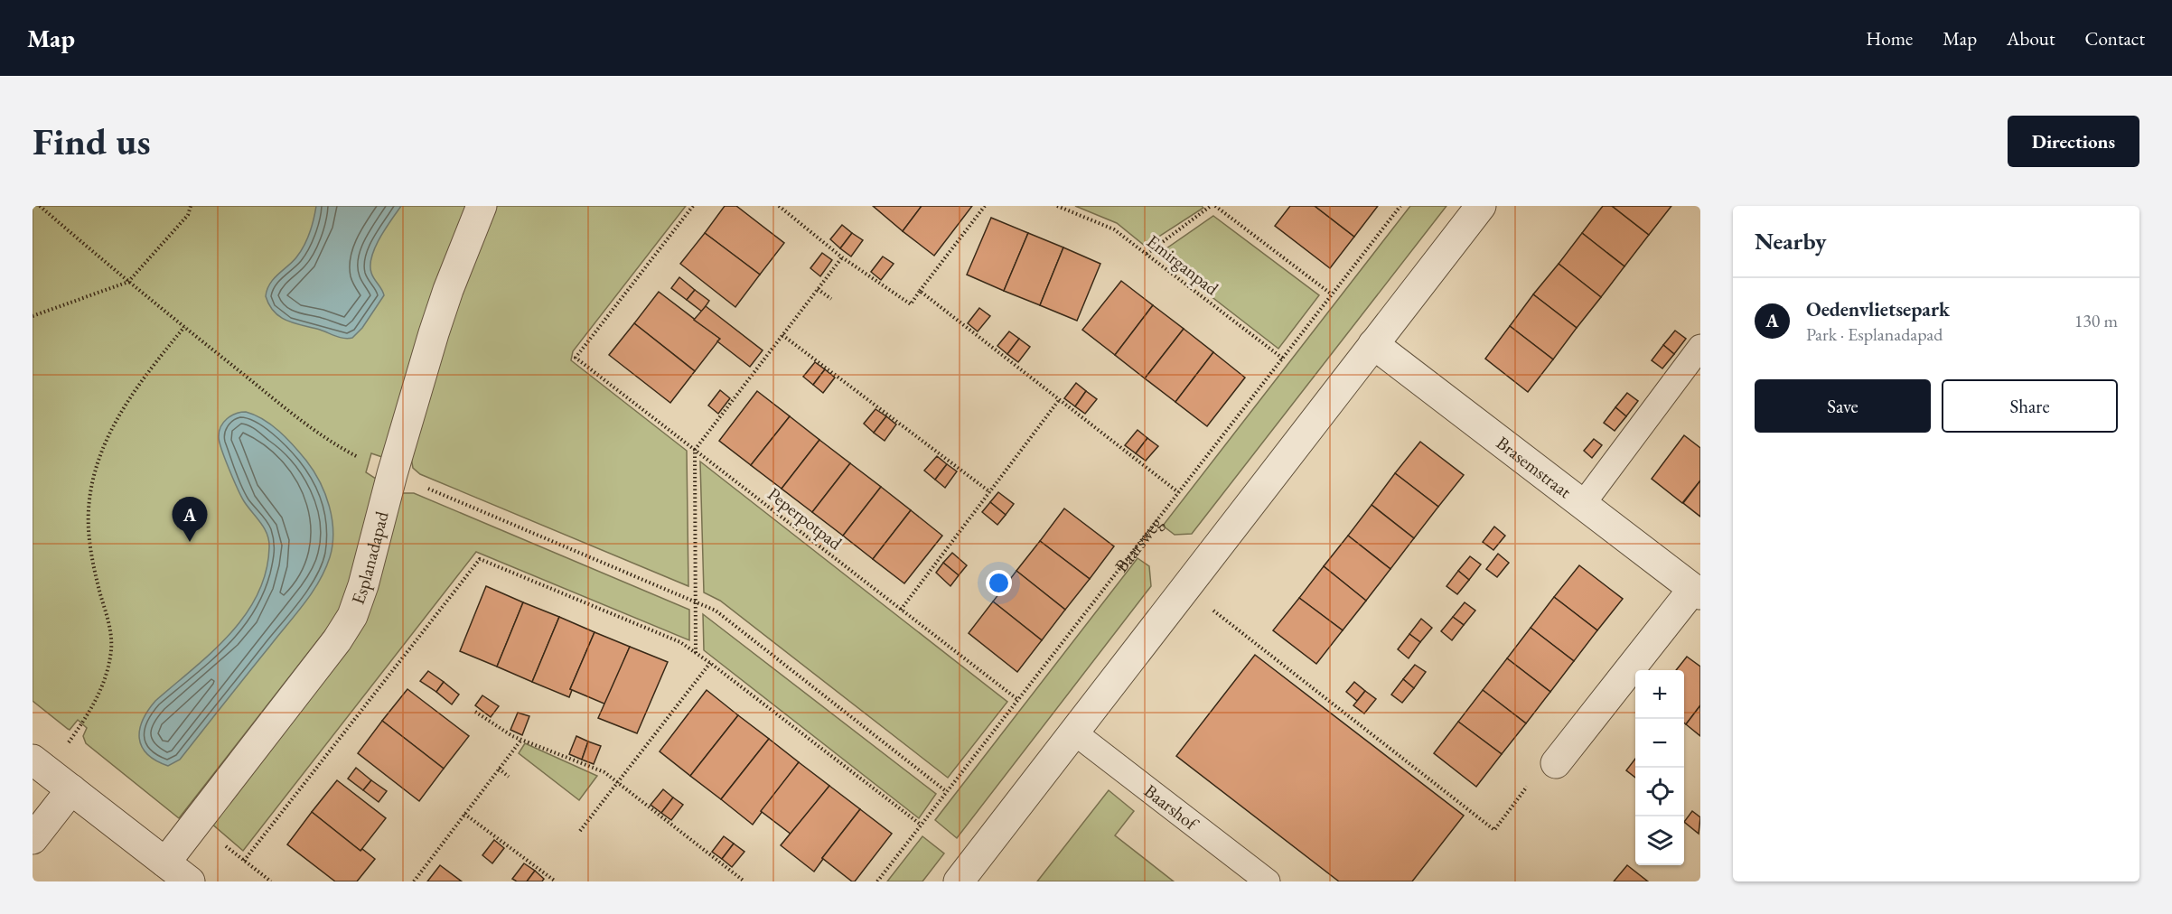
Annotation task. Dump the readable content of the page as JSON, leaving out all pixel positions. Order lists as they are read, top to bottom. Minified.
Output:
{"streets":{"street":["Brasemstraat","Esplanadapad"],"lane":["Baarshof"],"path":["Emirganpad","Peperpotpad","Baarsweg"]},"crossings":[["Emirganpad","Baarsweg"],["Peperpotpad","Baarsweg"]],"page":{"header":"Map","nav":["Home","Map","About","Contact"],"buttons":["Directions",["Save","Share"]],"title":"Find us","heading":"Nearby","list":[{"mark":"A","name":"Oedenvlietsepark","note":"Park · Esplanadapad","value":"130 m"}],"pins":"A","map_buttons":["+","−"]}}
